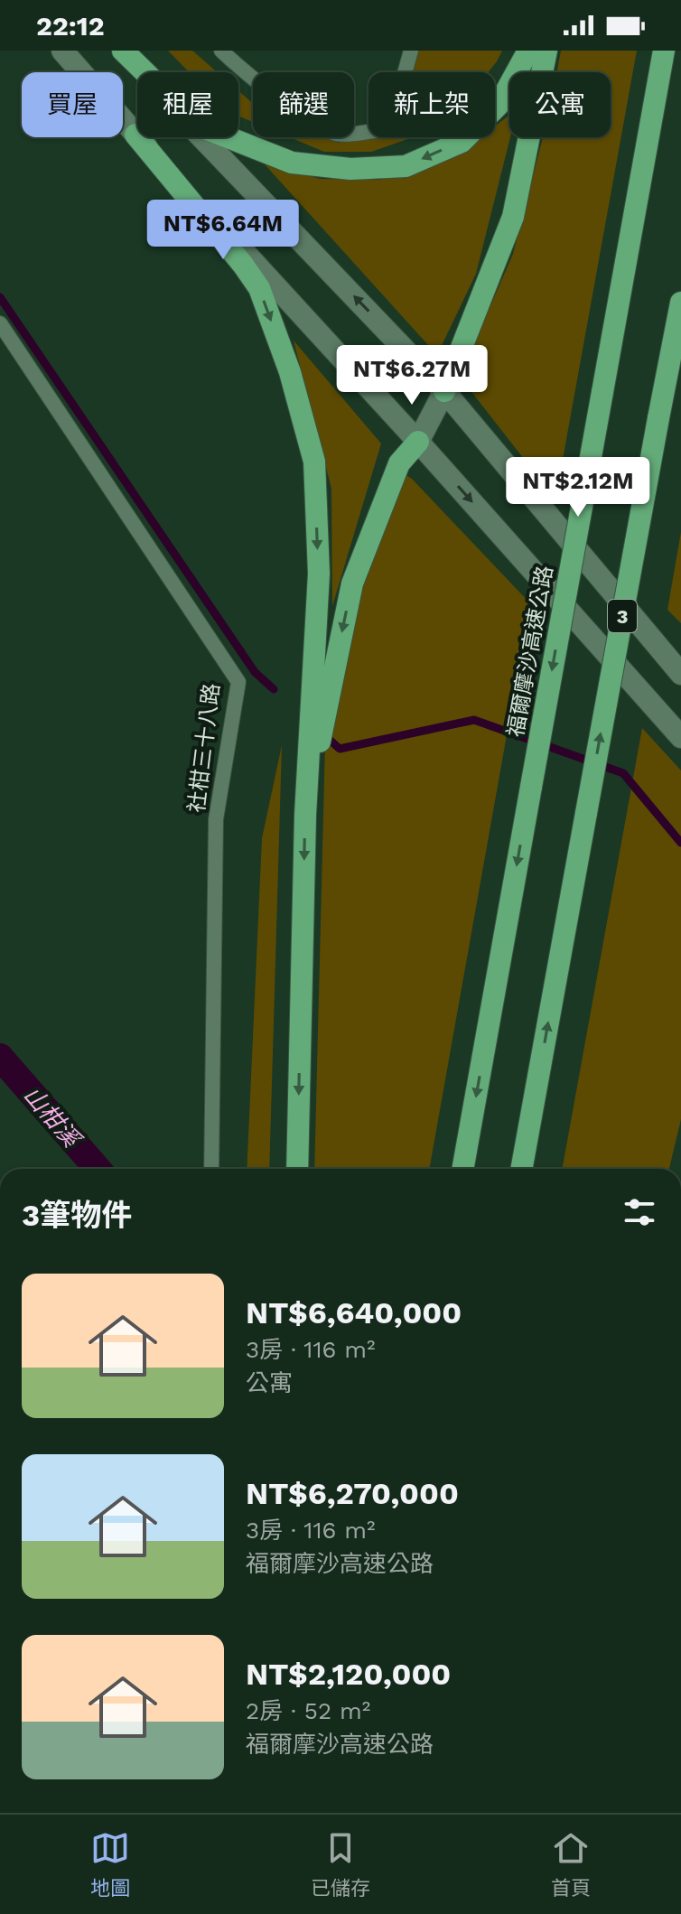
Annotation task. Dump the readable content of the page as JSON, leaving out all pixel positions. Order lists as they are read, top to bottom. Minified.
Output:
{"streets":{"highway":["3","福爾摩沙高速公路"],"lane":["社柑三十八路"]},"water":["山柑溪"],"page":{"status":"22:12","chip":["買屋","租屋","篩選","新上架","公寓"],"price":["NT$6.64M","NT$6.27M","NT$2.12M"],"heading":"3筆物件","list":[{"name":"NT$6,640,000","note":"3房 · 116 m² · 公寓"},{"name":"NT$6,270,000","note":"3房 · 116 m² · 福爾摩沙高速公路"},{"name":"NT$2,120,000","note":"2房 · 52 m² · 福爾摩沙高速公路"}],"tabs":["地圖","已儲存","首頁"]}}
